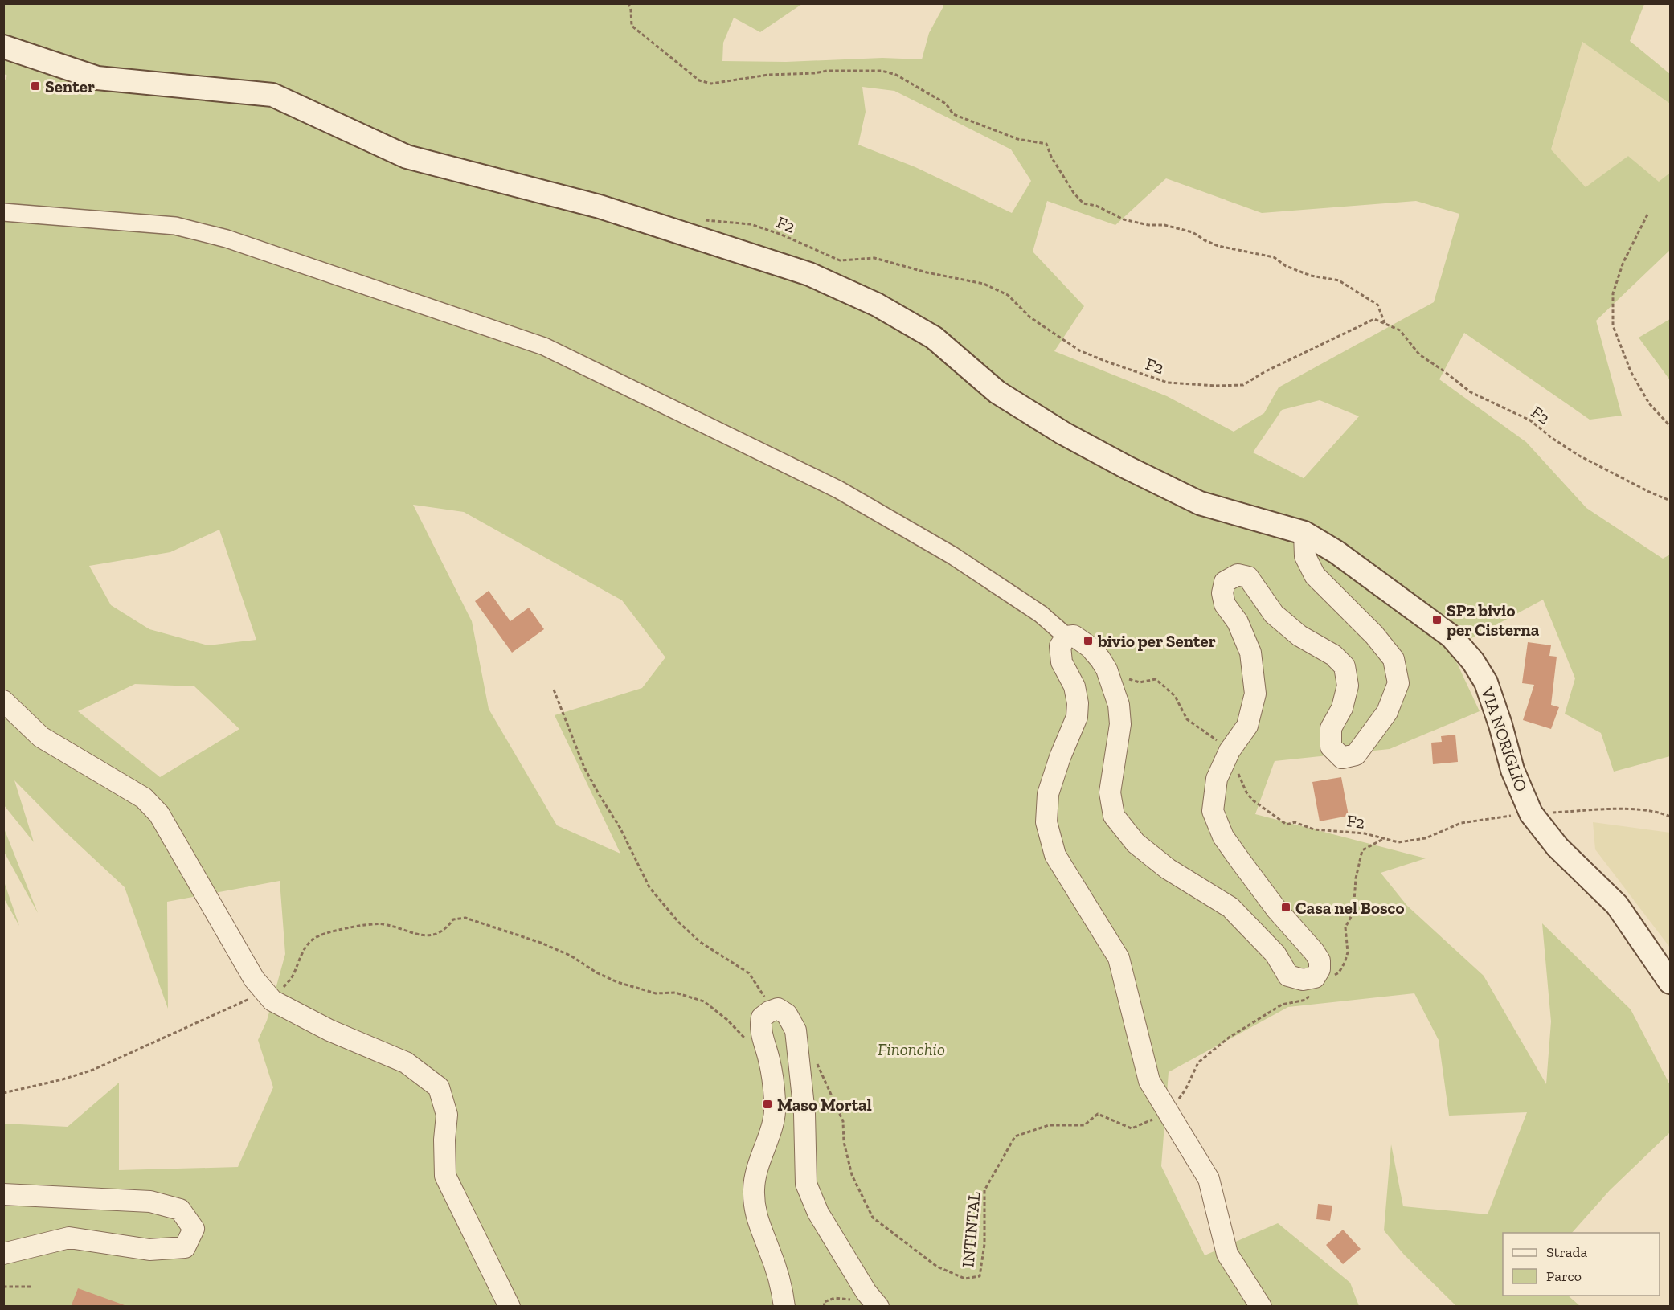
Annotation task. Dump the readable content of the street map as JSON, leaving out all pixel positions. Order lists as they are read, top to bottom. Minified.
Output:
{"streets":{"main road":["VIA NORIGLIO"],"path":["F2","INTINTAL"]},"crossings":[["F2","VIA NORIGLIO"]],"parks":["Finonchio"],"places":{"transit":["Senter","SP2 bivio per Cisterna","bivio per Senter","Casa nel Bosco","Maso Mortal"]},"legend":["Strada","Parco"]}
